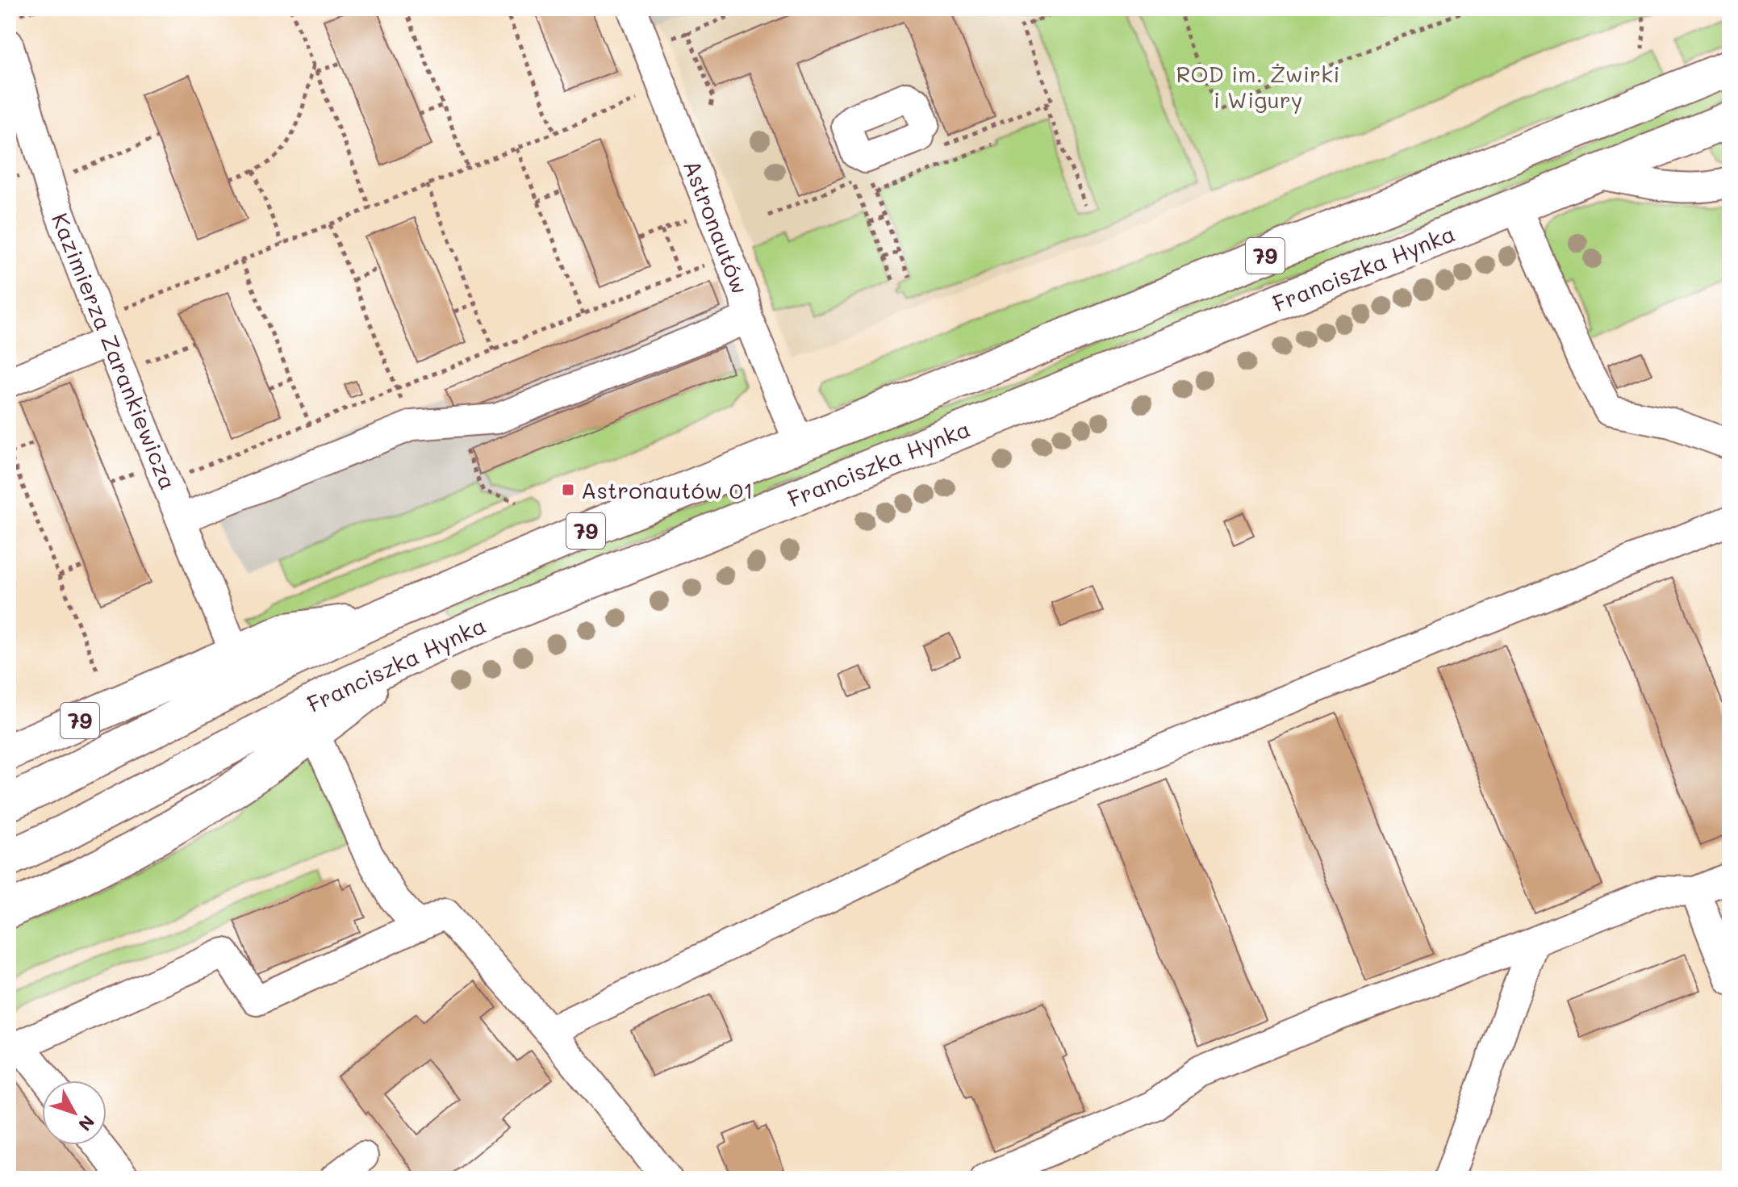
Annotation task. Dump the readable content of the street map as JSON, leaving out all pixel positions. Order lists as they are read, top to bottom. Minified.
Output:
{"streets":{"main road":["79","Franciszka Hynka"],"street":["Astronautów","Kazimierza Zarankiewicza"]},"crossings":[["Astronautów","Franciszka Hynka"],["79","Franciszka Hynka"],["79","Kazimierza Zarankiewicza"]],"parks":["ROD im. Żwirki i Wigury"],"places":{"transit":["Astronautów 01"]},"north":"bottom right"}
